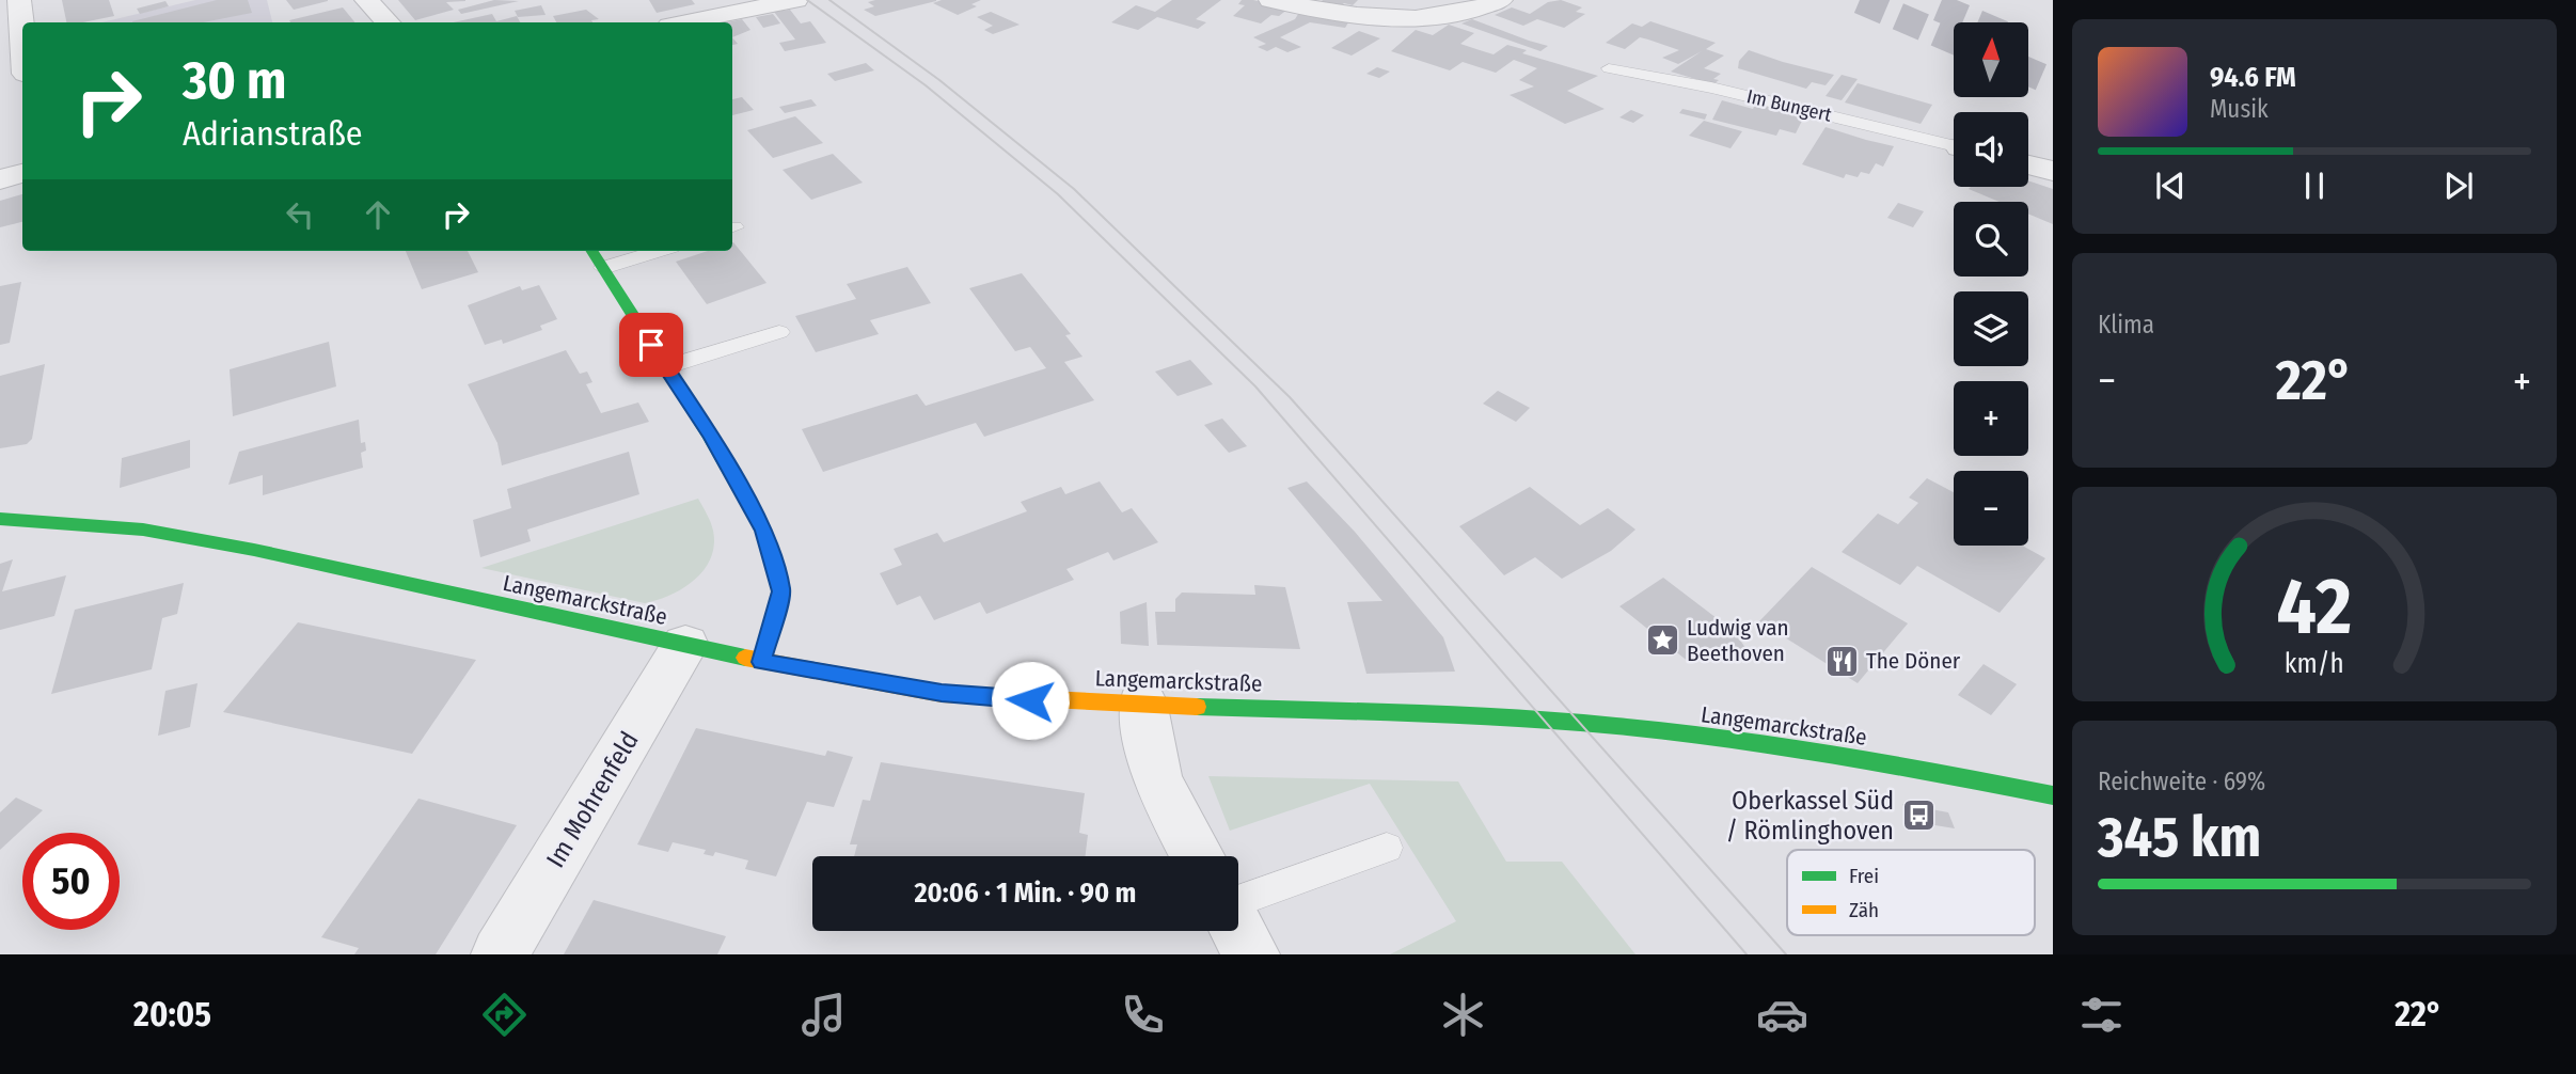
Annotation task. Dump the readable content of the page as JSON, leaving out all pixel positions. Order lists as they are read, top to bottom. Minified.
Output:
{"streets":{"main road":["Langemarckstraße"],"street":["Im Mohrenfeld"],"lane":["Im Bungert"]},"crossings":[["Langemarckstraße","Im Mohrenfeld"]],"places":{"place":["Ludwig van Beethoven"],"restaurant":["The Döner"],"bus stop":["Oberkassel Süd / Römlinghoven"]},"legend":["Frei","Zäh"],"north":"top","page":{"map_buttons":["+","−"],"turn":["30 m","Adrianstraße"],"song":["94.6 FM","Musik"],"tile":["Klima",["Reichweite · 69%","345 km"]],"heat":["−","22°","+"],"limit":"50","trip":"20:06 · 1 Min. · 90 m","tabs":["20:05","22°"],"gauge":["42","km/h"]}}
